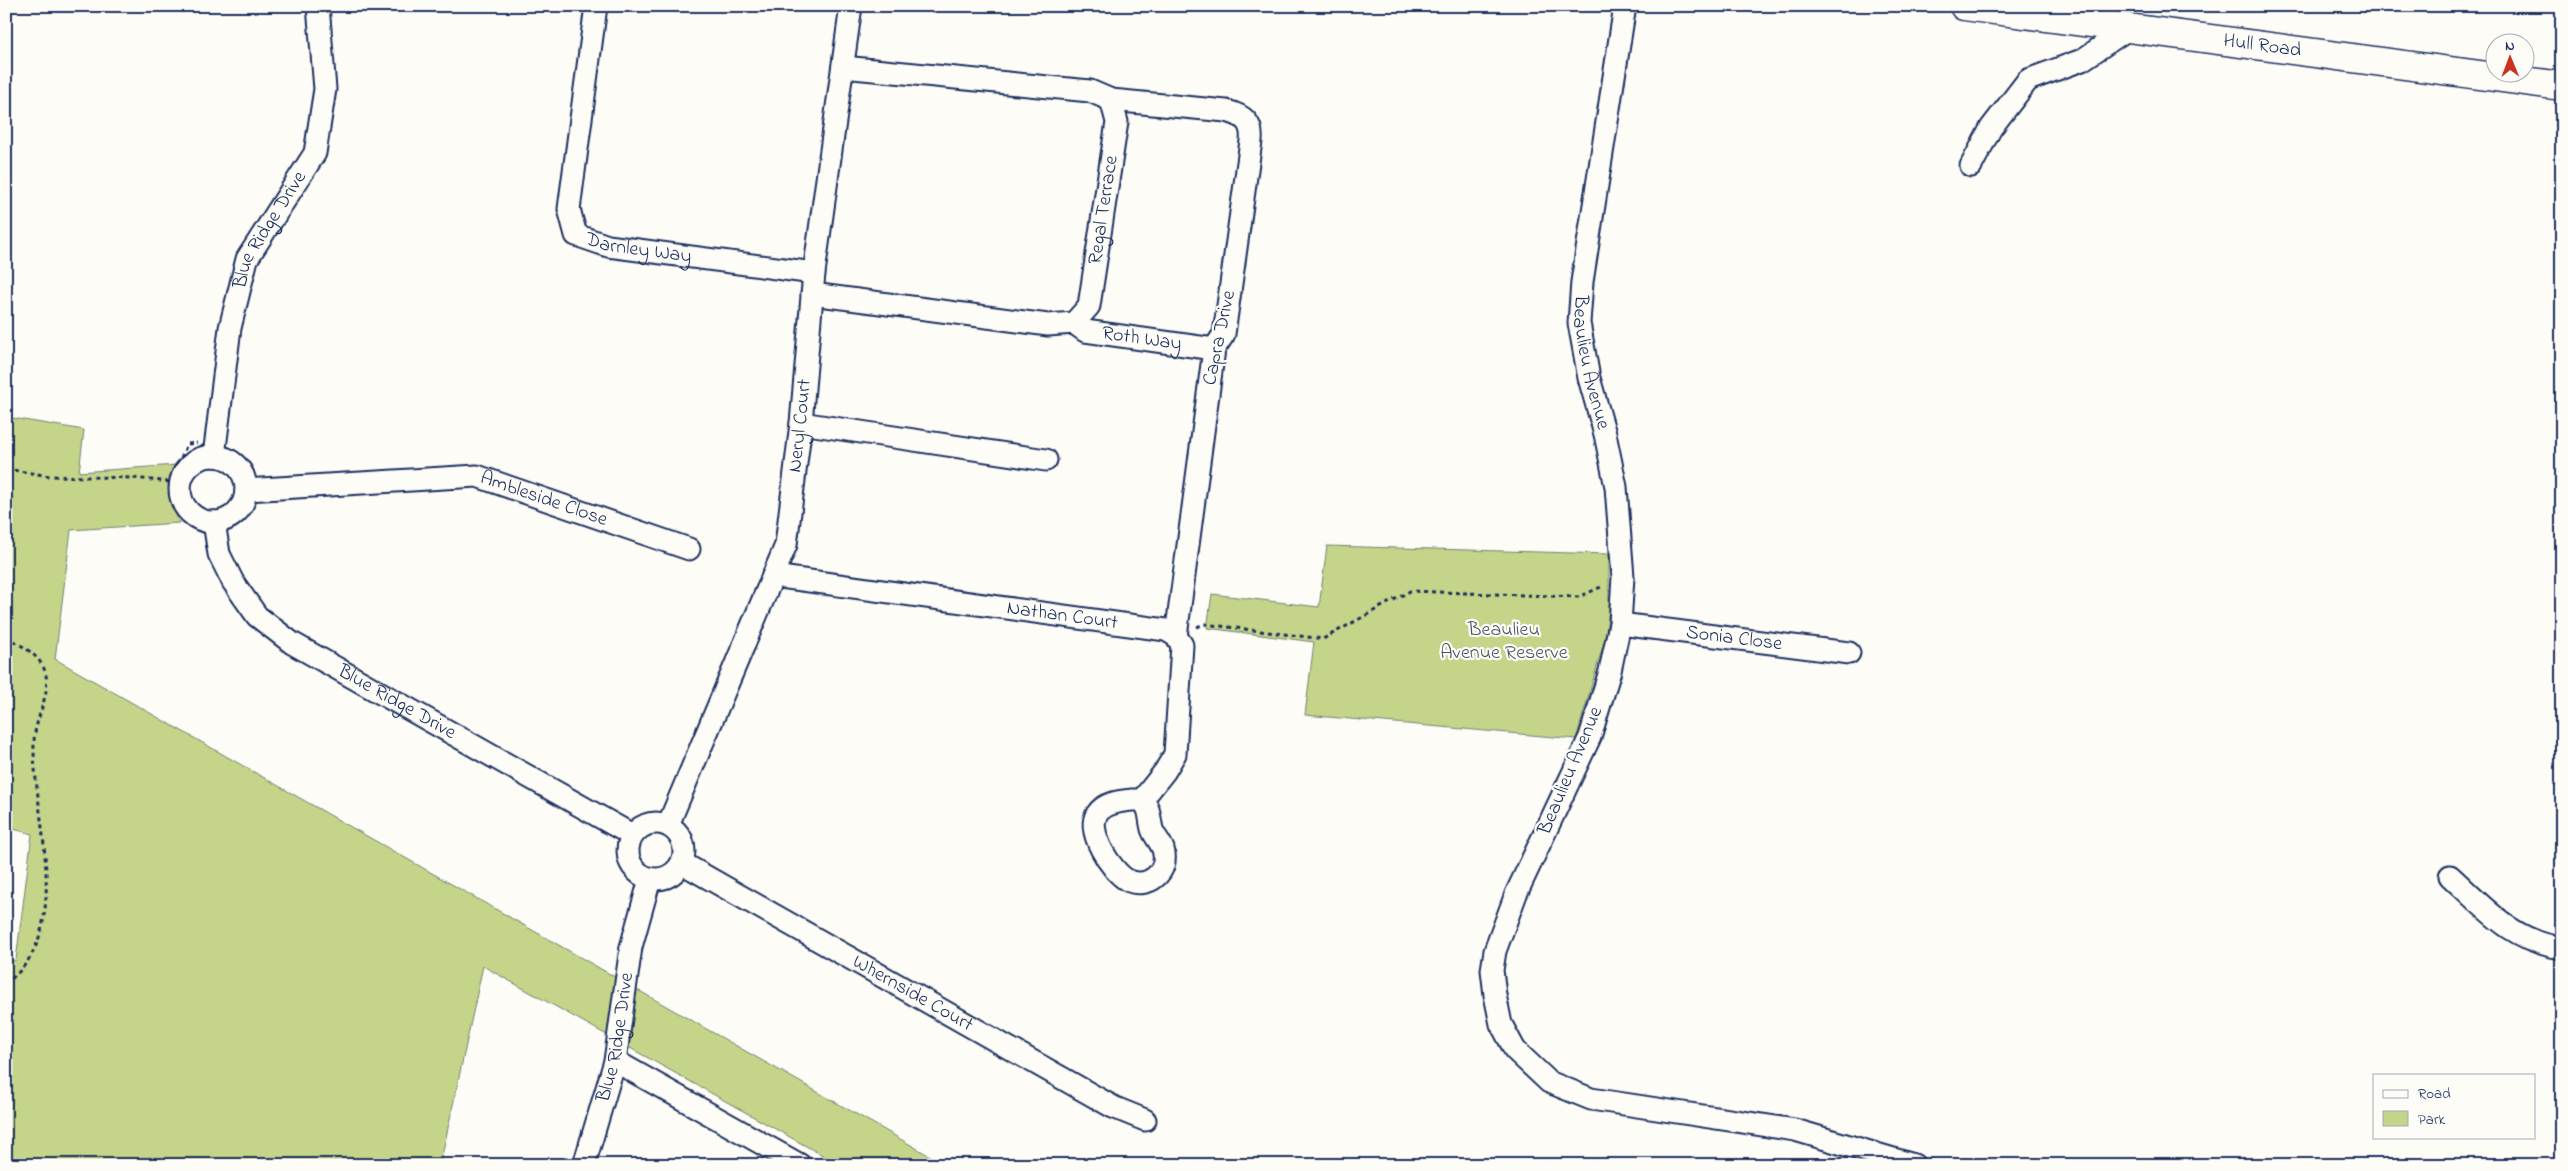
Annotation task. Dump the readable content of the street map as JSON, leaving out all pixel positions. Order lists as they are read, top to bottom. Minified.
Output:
{"streets":{"main road":["Hull Road"],"street":["Regal Terrace","Blue Ridge Drive","Darnley Way","Capra Drive","Roth Way","Beaulieu Avenue","Neryl Court","Ambleside Close","Nathan Court","Sonia Close","Whernside Court"]},"crossings":[["Regal Terrace","Capra Drive"],["Regal Terrace","Roth Way"],["Blue Ridge Drive","Neryl Court"],["Blue Ridge Drive","Ambleside Close"],["Blue Ridge Drive","Whernside Court"],["Darnley Way","Neryl Court"],["Capra Drive","Roth Way"],["Capra Drive","Nathan Court"],["Beaulieu Avenue","Sonia Close"],["Neryl Court","Nathan Court"],["Neryl Court","Whernside Court"]],"parks":["Beaulieu Avenue Reserve"],"legend":["Road","Park"],"north":"top"}
